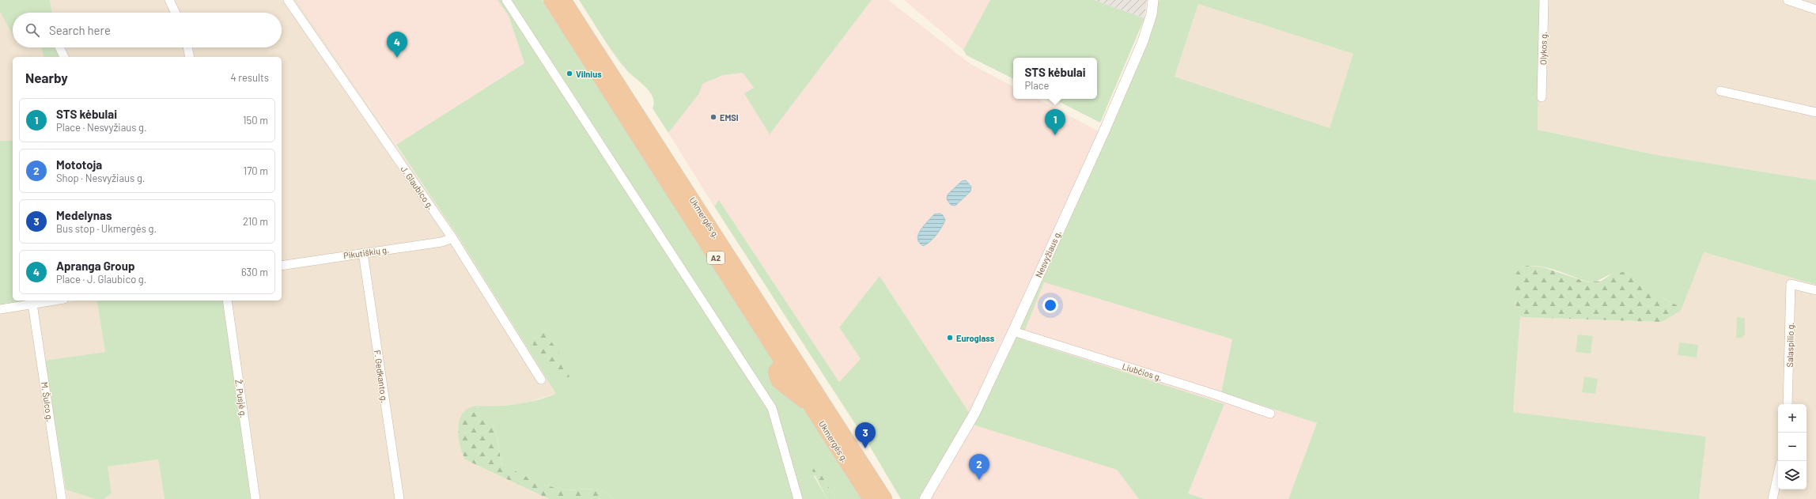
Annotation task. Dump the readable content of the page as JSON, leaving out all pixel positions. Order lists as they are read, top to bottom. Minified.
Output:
{"streets":{"highway":["Ukmergės g.","A2"],"street":["Olykos g.","J. Glaubico g.","Pikutiškių g.","Nesvyžiaus g.","Salaspilio g.","Liubčios g.","F. Gedkanto g.","Ž. Pusjė g.","M. Šulco g."]},"crossings":[["J. Glaubico g.","Pikutiškių g."],["Pikutiškių g.","F. Gedkanto g."],["Nesvyžiaus g.","Liubčios g."]],"places":["Vilnius","EMSI","Euroglass"],"page":{"search":"Search here","pins":["4","1","3","2"],"heading":["Nearby","4 results"],"popup":["STS kėbulai","Place"],"list":[{"mark":"1","name":"STS kėbulai","note":"Place · Nesvyžiaus g.","value":"150 m"},{"mark":"2","name":"Mototoja","note":"Shop · Nesvyžiaus g.","value":"170 m"},{"mark":"3","name":"Medelynas","note":"Bus stop · Ukmergės g.","value":"210 m"},{"mark":"4","name":"Apranga Group","note":"Place · J. Glaubico g.","value":"630 m"}],"map_buttons":["+","−"]}}
